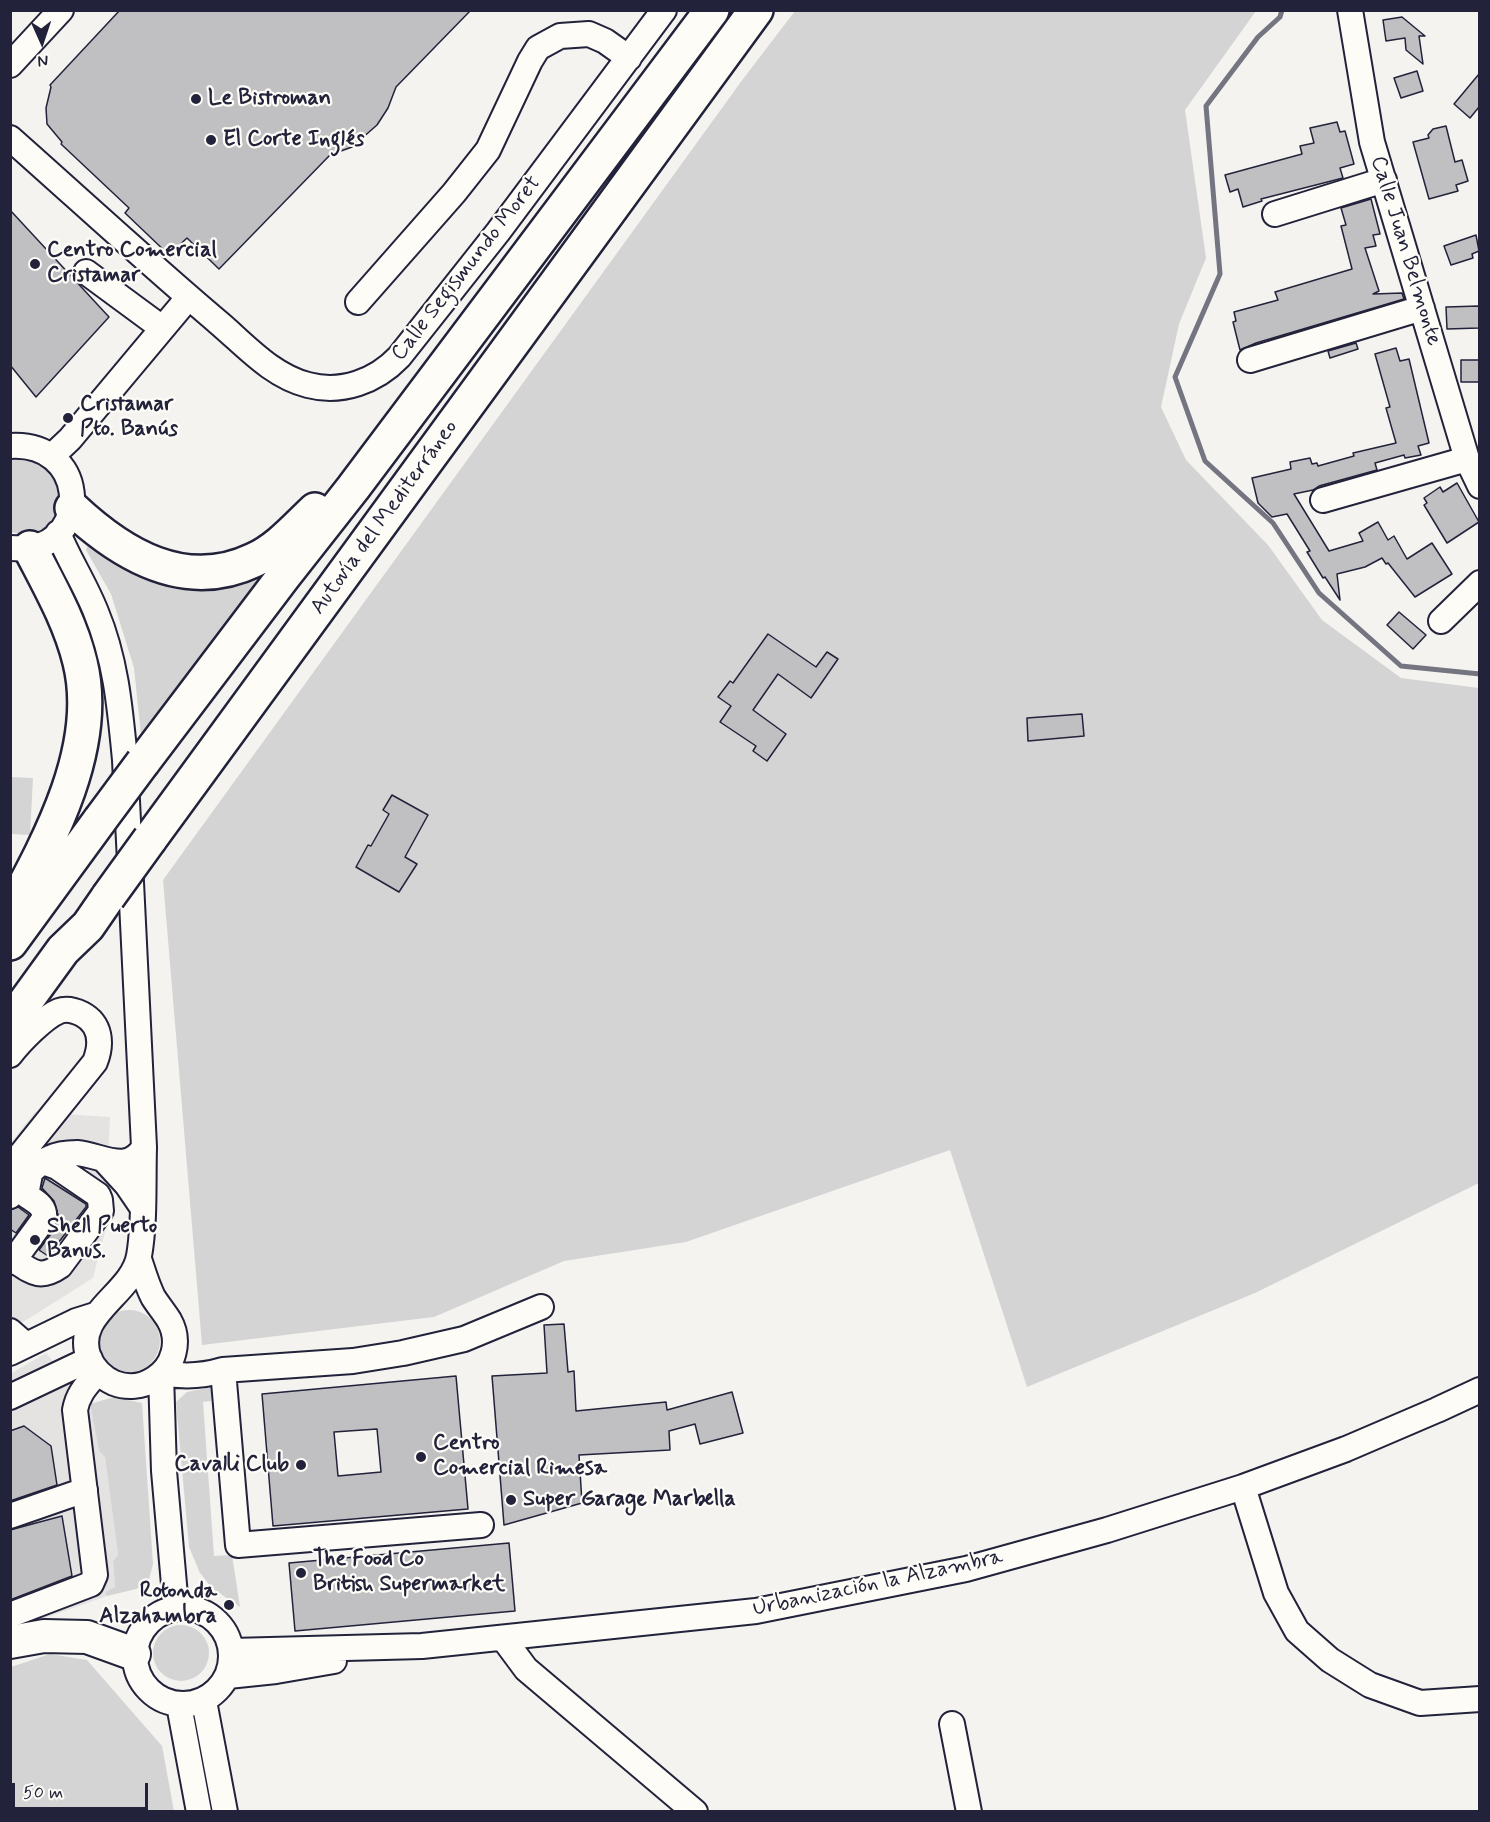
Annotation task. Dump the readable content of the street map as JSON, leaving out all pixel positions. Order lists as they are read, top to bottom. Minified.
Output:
{"streets":{"highway":["Autovía del Mediterráneo"],"street":["Calle Juan Belmonte","Calle Segismundo Moret","Urbanización la Alzambra"]},"places":["Le Bistroman","El Corte Inglés","Centro Comercial Cristamar","Cristamar Pto. Banús","Shell Puerto Banus.","Centro Comercial Rimesa","Cavalli Club","Super Garage Marbella","The Food Co British Supermarket","Rotonda Alzahambra"],"scale_bar":"50 m","north":"bottom"}
